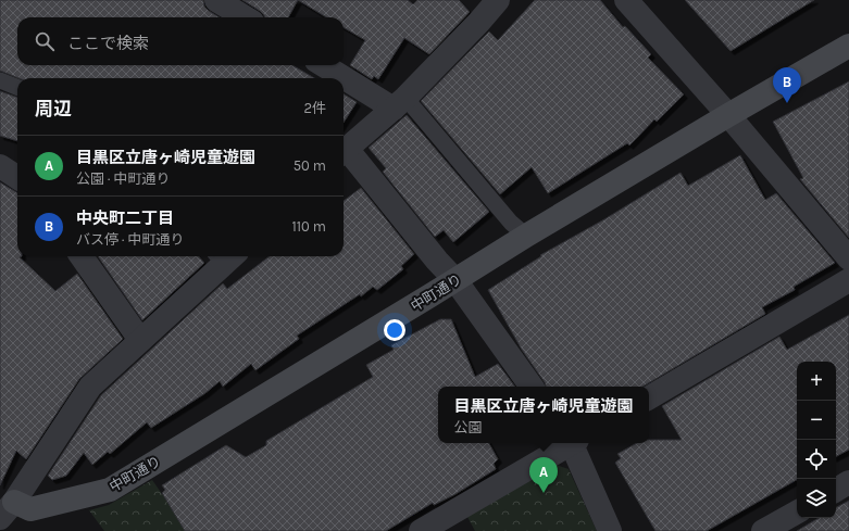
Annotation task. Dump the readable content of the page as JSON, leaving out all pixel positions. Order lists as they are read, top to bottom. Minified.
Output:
{"streets":{"street":["中町通り"]},"page":{"search":"ここで検索","pins":["B","A"],"heading":["周辺","2件"],"list":[{"mark":"A","name":"目黒区立唐ヶ崎児童遊園","note":"公園 · 中町通り","value":"50 m"},{"mark":"B","name":"中央町二丁目","note":"バス停 · 中町通り","value":"110 m"}],"map_buttons":["+","−"],"popup":["目黒区立唐ヶ崎児童遊園","公園"]}}
